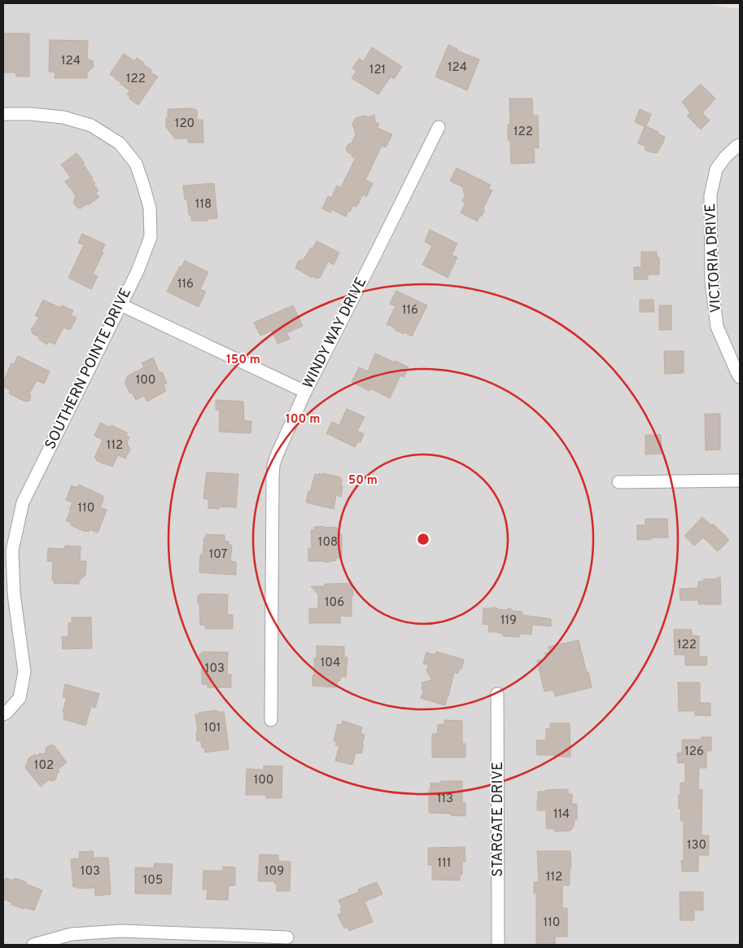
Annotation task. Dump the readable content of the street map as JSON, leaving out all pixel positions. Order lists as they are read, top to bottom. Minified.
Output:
{"streets":{"street":["VICTORIA DRIVE","WINDY WAY DRIVE","SOUTHERN POINTE DRIVE","STARGATE DRIVE"]},"house_numbers":["124","124","121","122","120","122","118","116","116","100","112","110","108","107","106","119","122","104","103","101","126","102","100","113","114","130","111","103","109","112","105","110"],"rings":["150 m","100 m","50 m"]}
